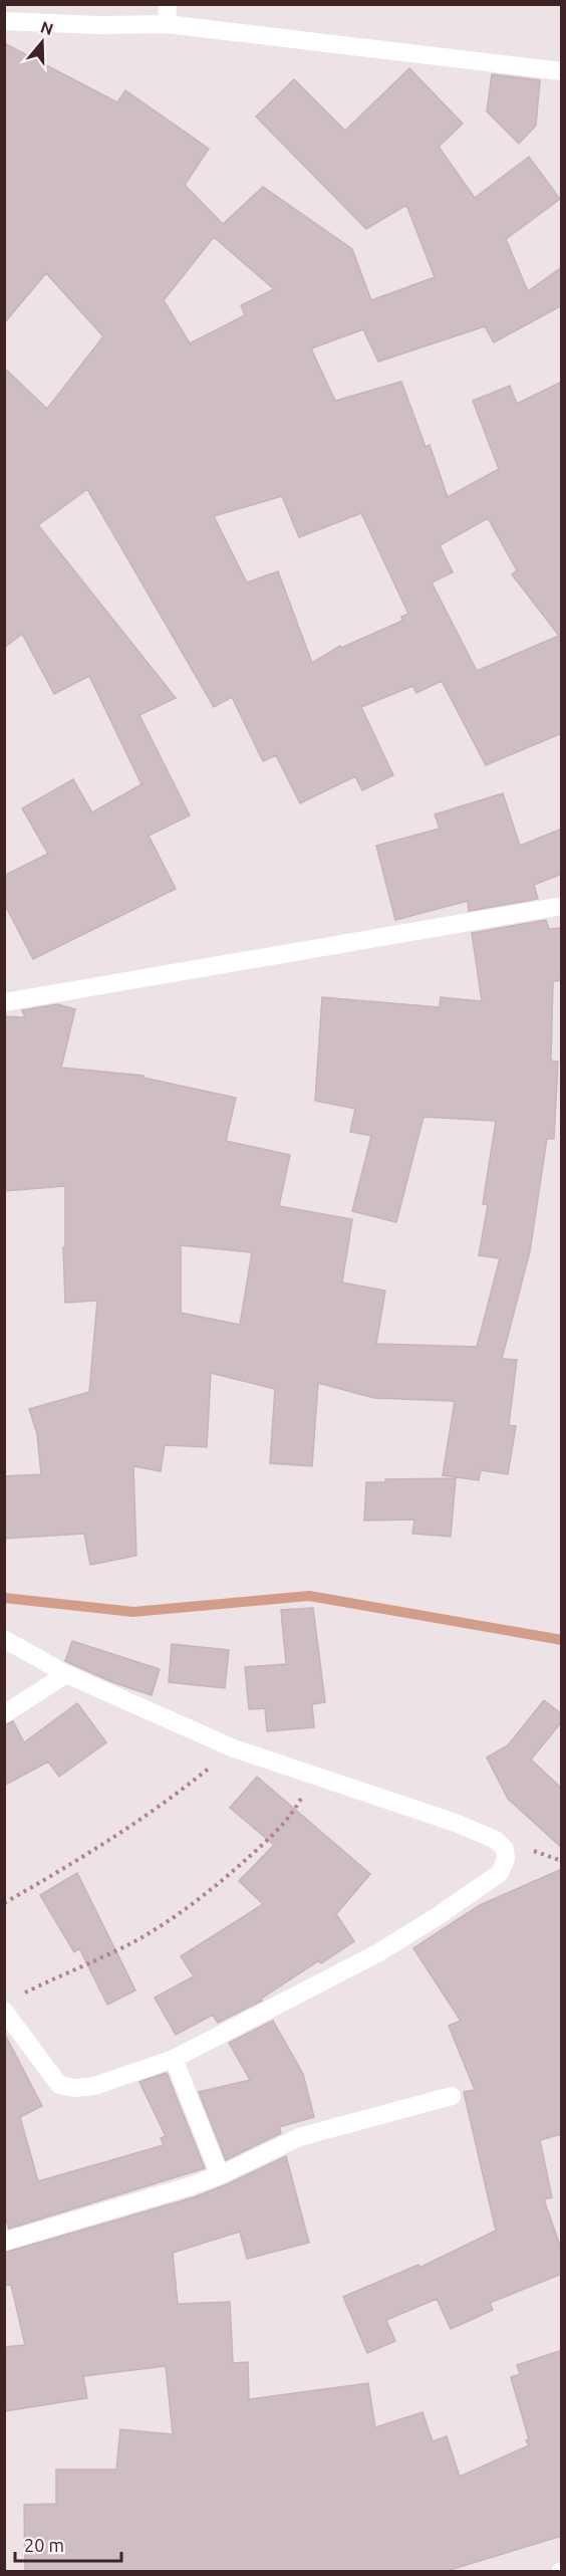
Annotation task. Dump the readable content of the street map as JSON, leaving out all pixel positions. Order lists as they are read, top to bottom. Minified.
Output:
{"scale_bar":"20 m","north":"top"}
